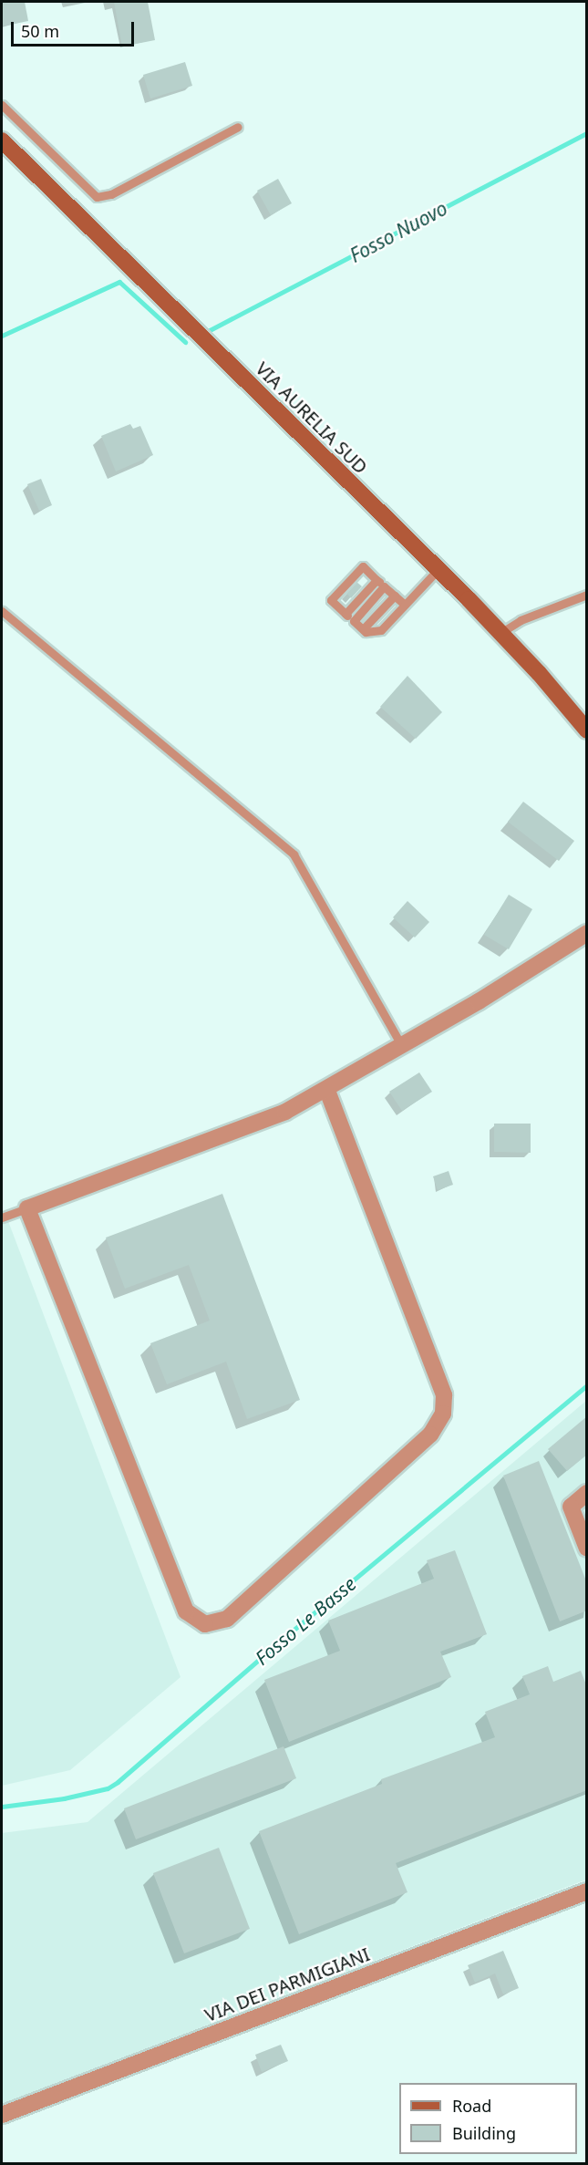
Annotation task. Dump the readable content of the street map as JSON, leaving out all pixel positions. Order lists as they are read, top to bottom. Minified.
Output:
{"streets":{"main road":["VIA AURELIA SUD"],"street":["VIA DEI PARMIGIANI"]},"water":["Fosso Nuovo","Fosso Le Basse"],"legend":["Road","Building"],"scale_bar":"50 m"}
